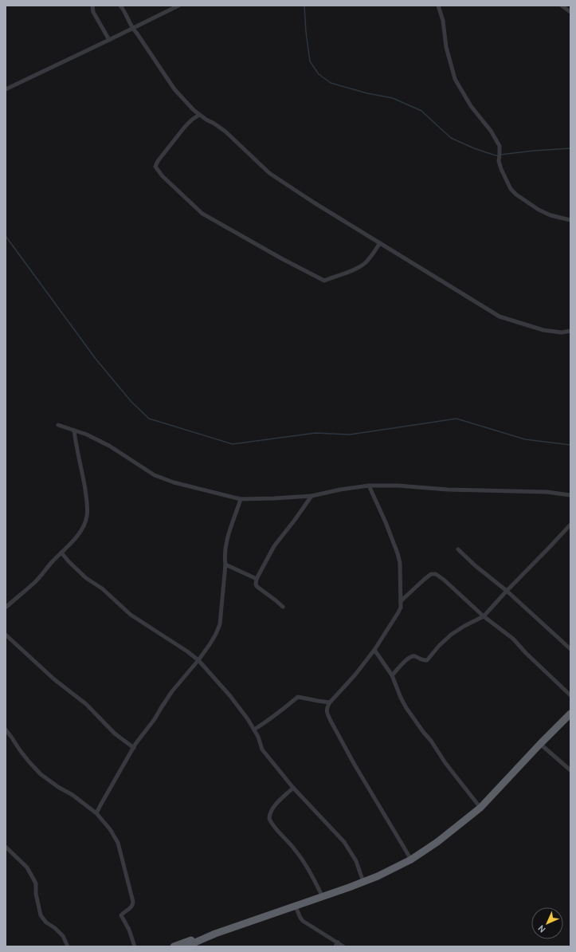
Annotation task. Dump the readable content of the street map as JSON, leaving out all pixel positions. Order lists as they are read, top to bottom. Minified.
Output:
{"north":"bottom left"}
